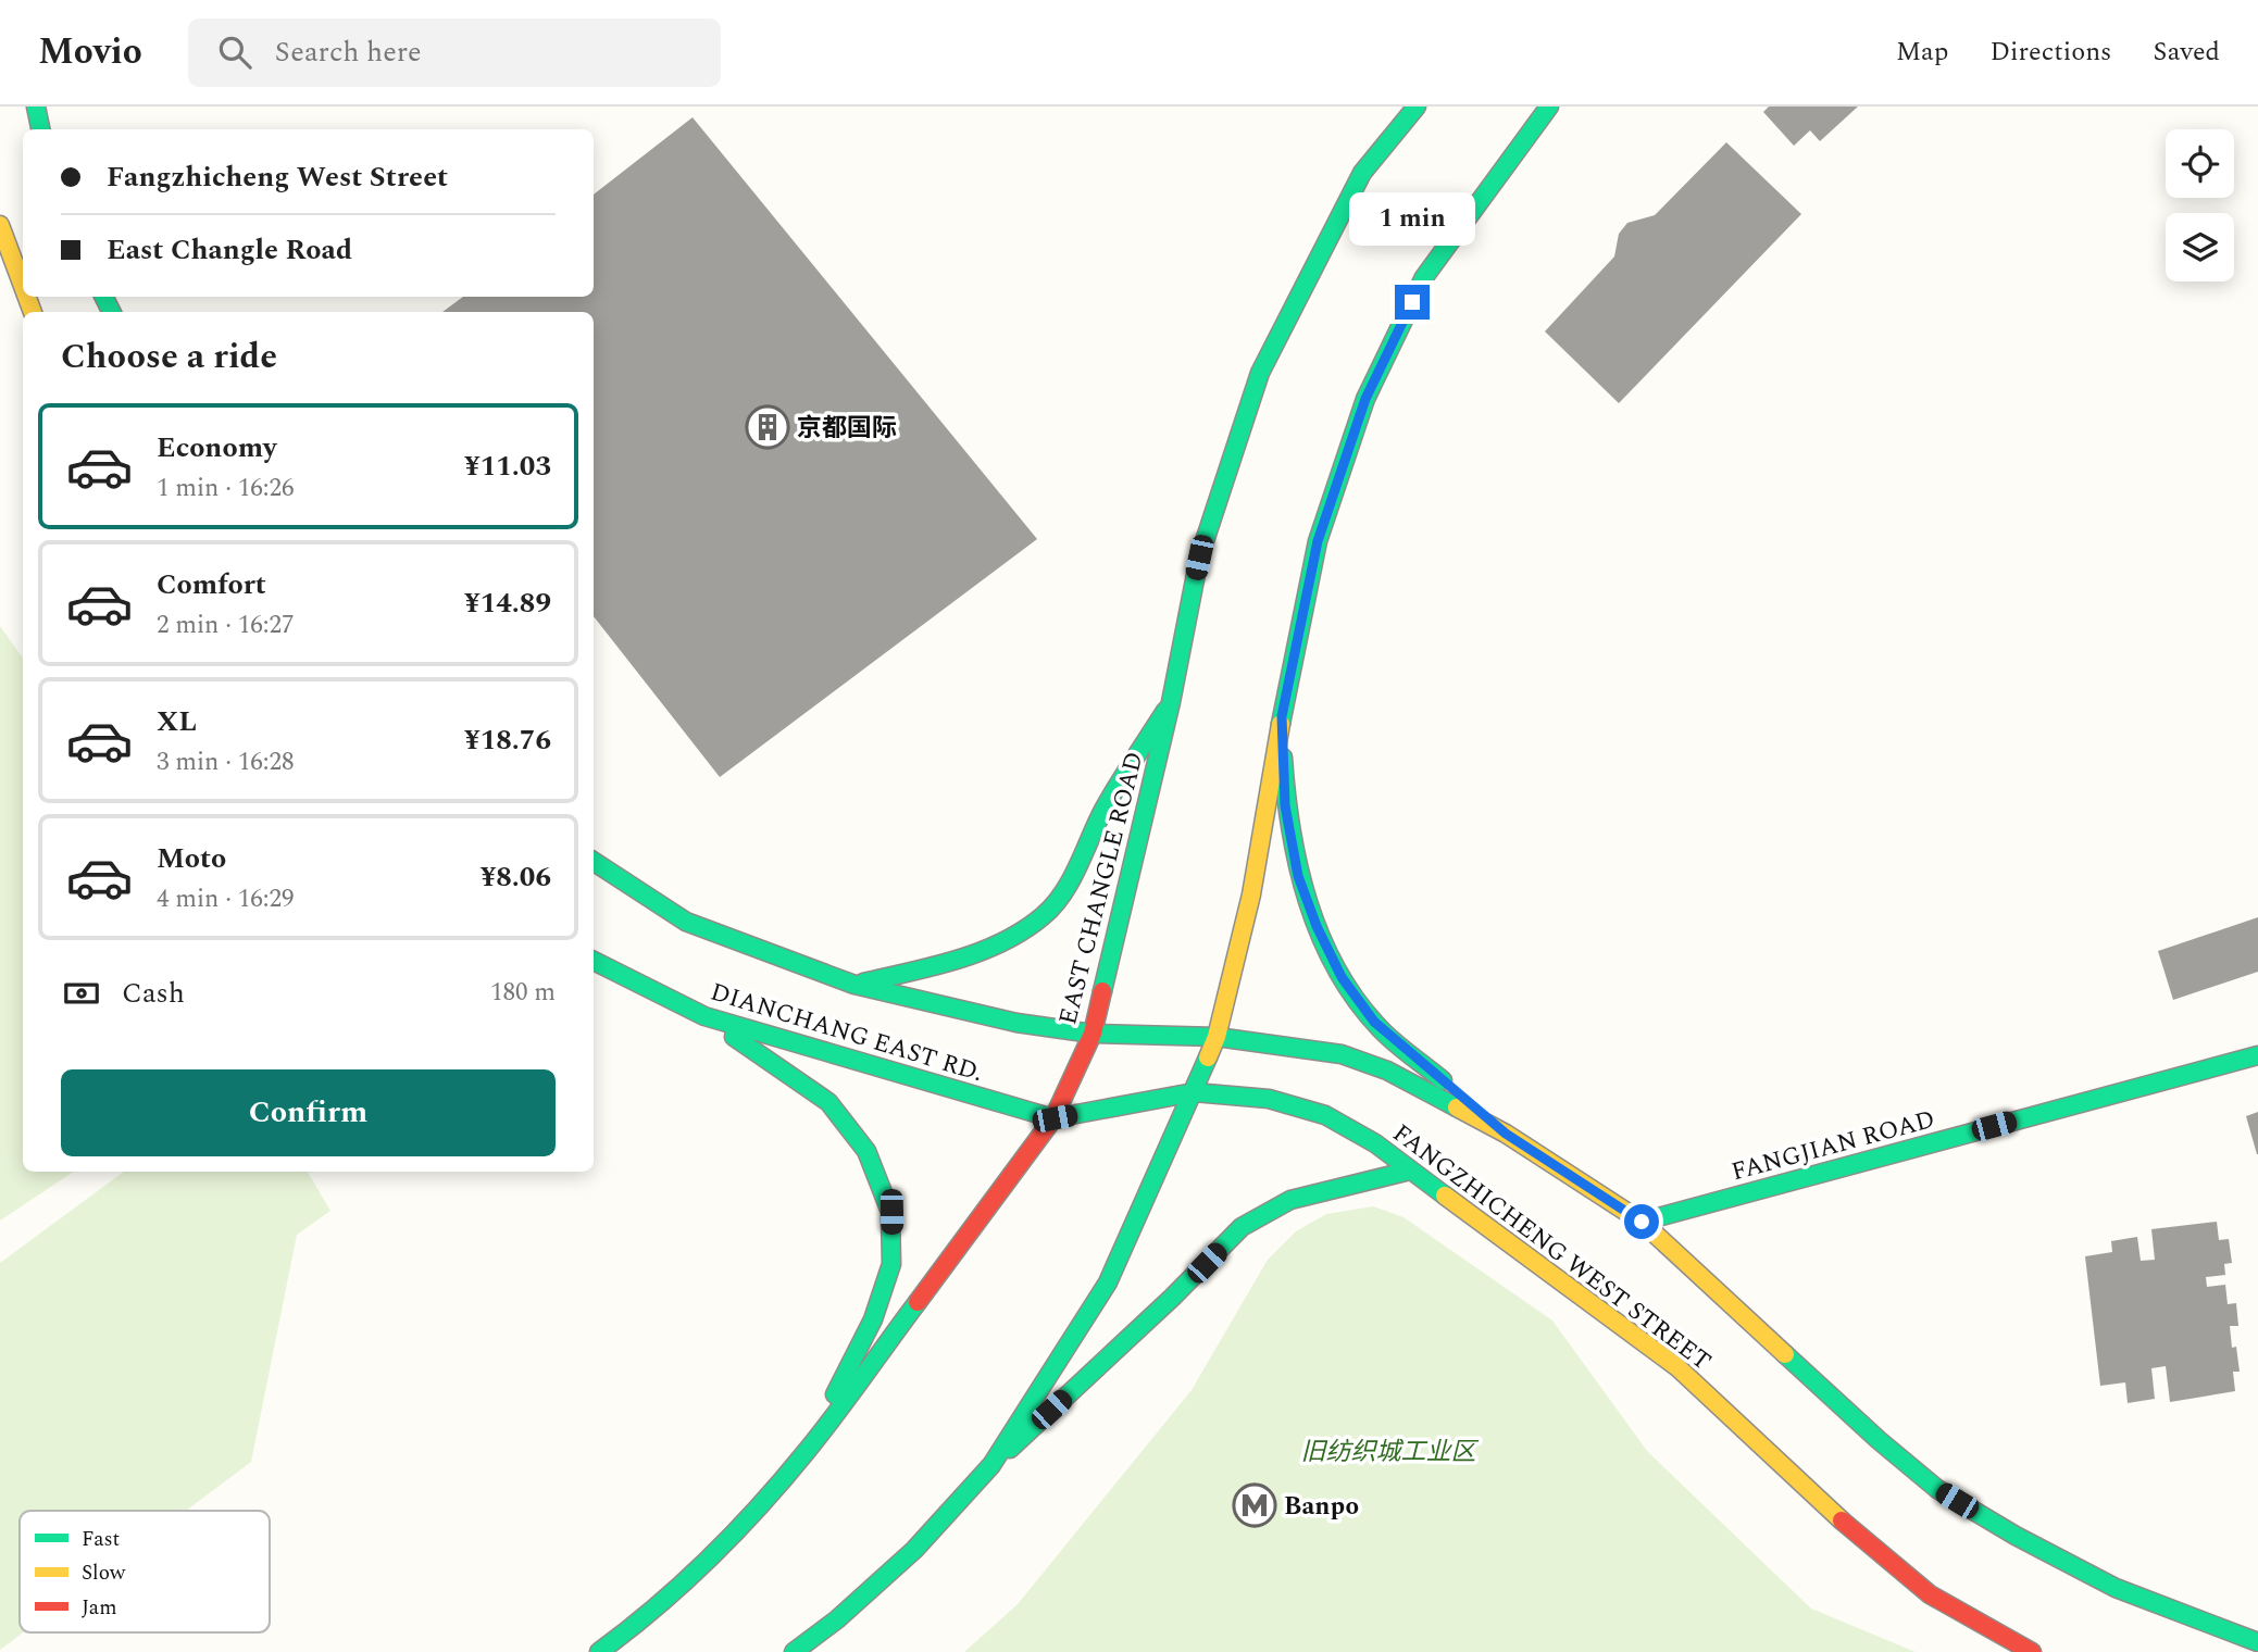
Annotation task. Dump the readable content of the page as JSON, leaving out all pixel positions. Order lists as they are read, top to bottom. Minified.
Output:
{"streets":{"main road":["EAST CHANGLE ROAD","DIANCHANG EAST RD.","FANGJIAN ROAD","FANGZHICHENG WEST STREET"]},"crossings":[["EAST CHANGLE ROAD","DIANCHANG EAST RD."],["EAST CHANGLE ROAD","FANGZHICHENG WEST STREET"],["DIANCHANG EAST RD.","FANGZHICHENG WEST STREET"],["FANGJIAN ROAD","FANGZHICHENG WEST STREET"]],"parks":["旧纺织城工业区"],"places":{"building":["京都国际"],"metro station":["Banpo"]},"legend":["Fast","Slow","Jam"],"page":{"header":"Movio","search":"Search here","nav":["Map","Directions","Saved"],"banner":["Fangzhicheng West Street","East Changle Road"],"bubble":"1 min","heading":"Choose a ride","list":[{"name":"Economy","note":"1 min · 16:26","value":"¥11.03"},{"name":"Comfort","note":"2 min · 16:27","value":"¥14.89"},{"name":"XL","note":"3 min · 16:28","value":"¥18.76"},{"name":"Moto","note":"4 min · 16:29","value":"¥8.06"}],"pay":["Cash","180 m"],"buttons":"Confirm"}}
